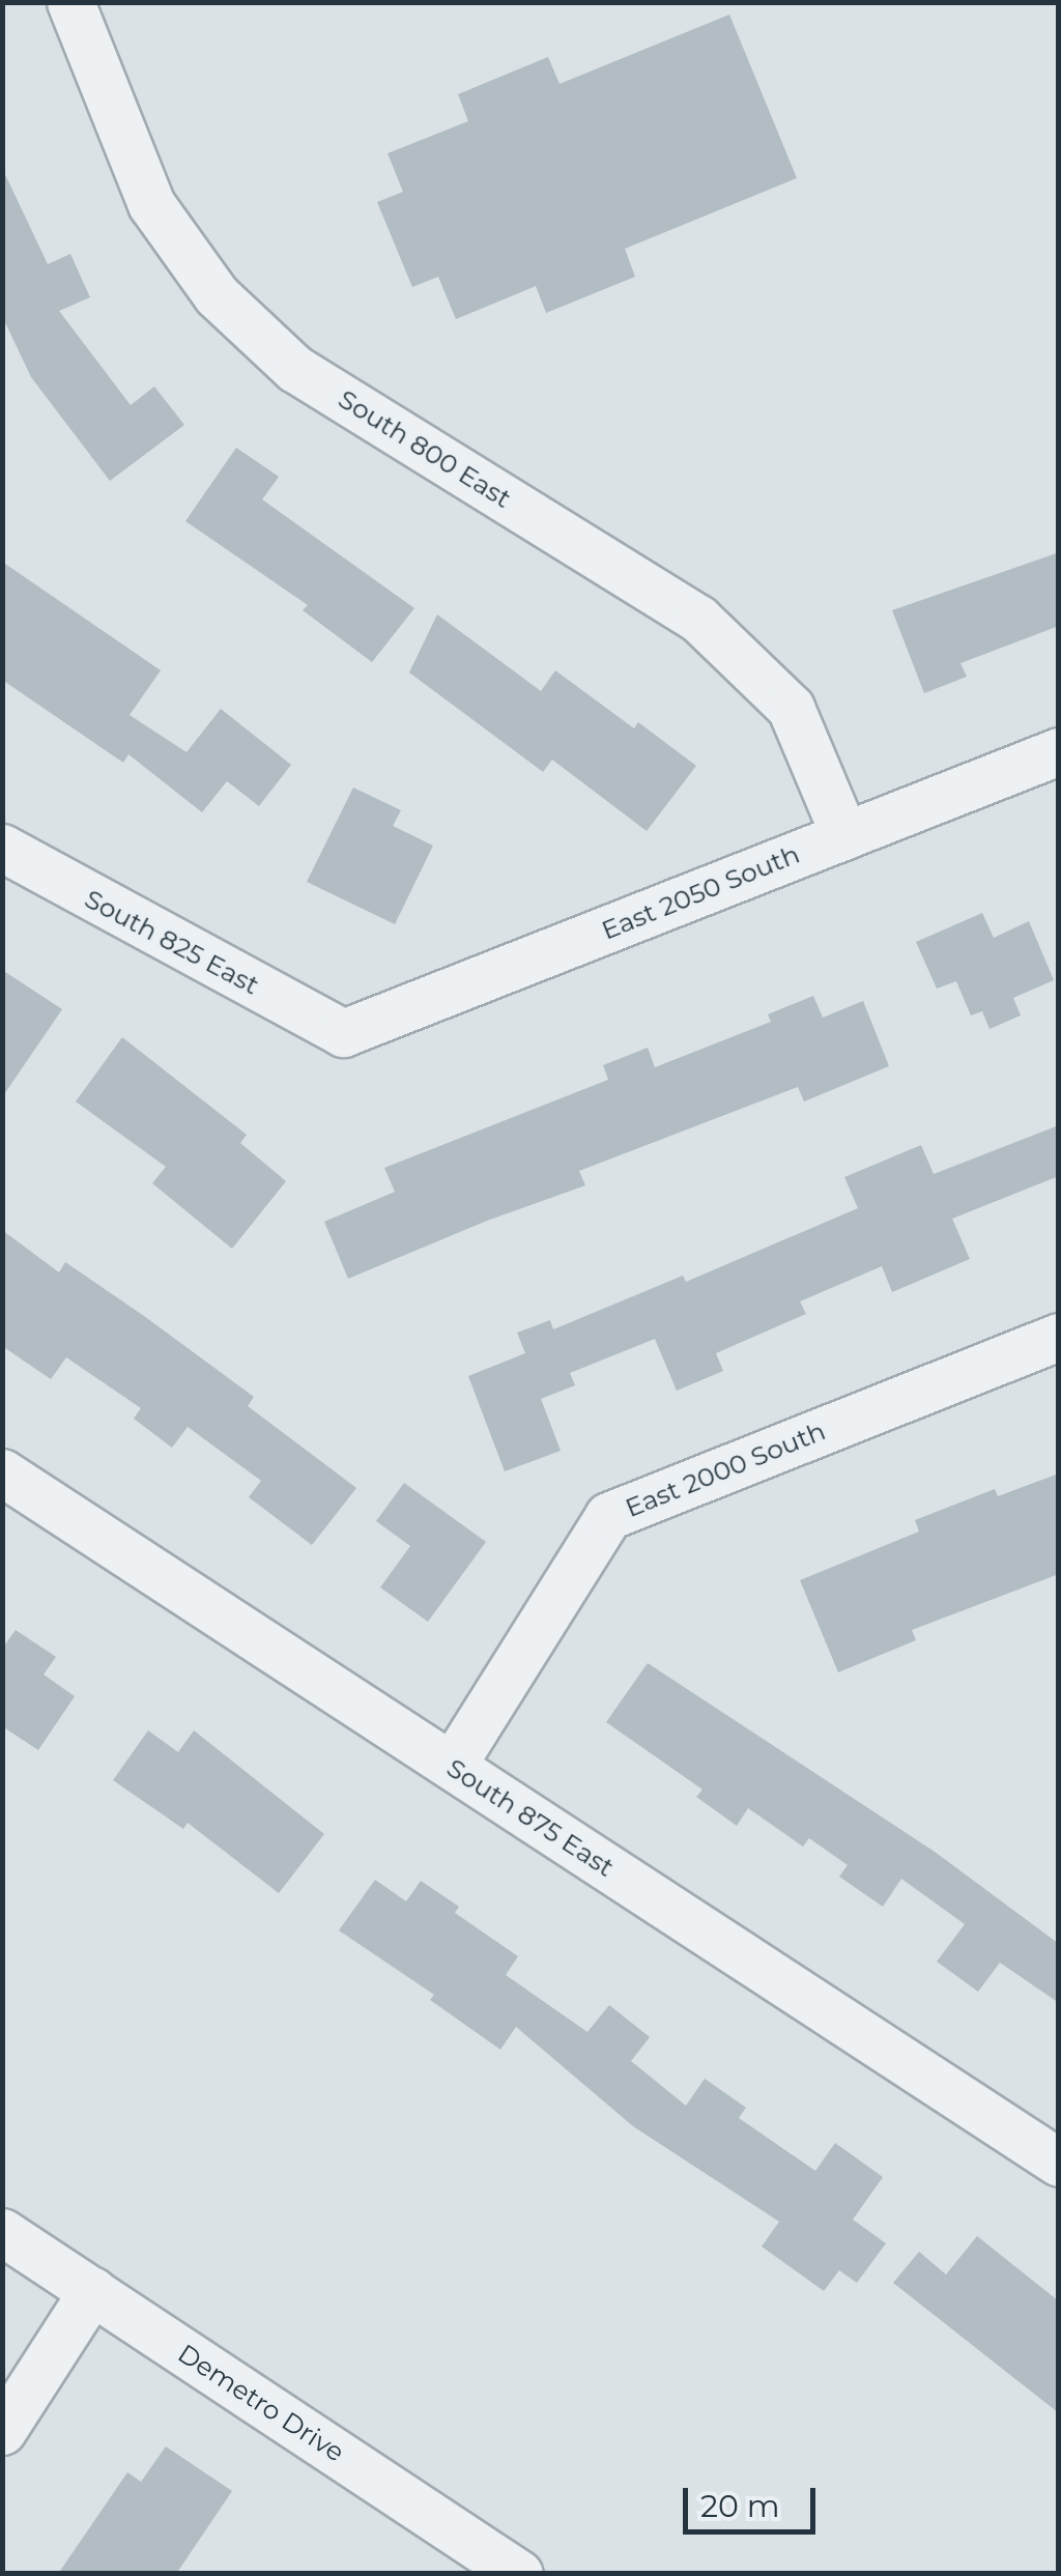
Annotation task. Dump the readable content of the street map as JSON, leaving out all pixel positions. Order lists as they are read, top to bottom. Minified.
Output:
{"streets":{"street":["South 800 East","East 2050 South","South 825 East","East 2000 South","South 875 East","Demetro Drive"]},"crossings":[["South 800 East","East 2050 South"],["East 2050 South","South 825 East"],["East 2000 South","South 875 East"]],"scale_bar":"20 m"}
